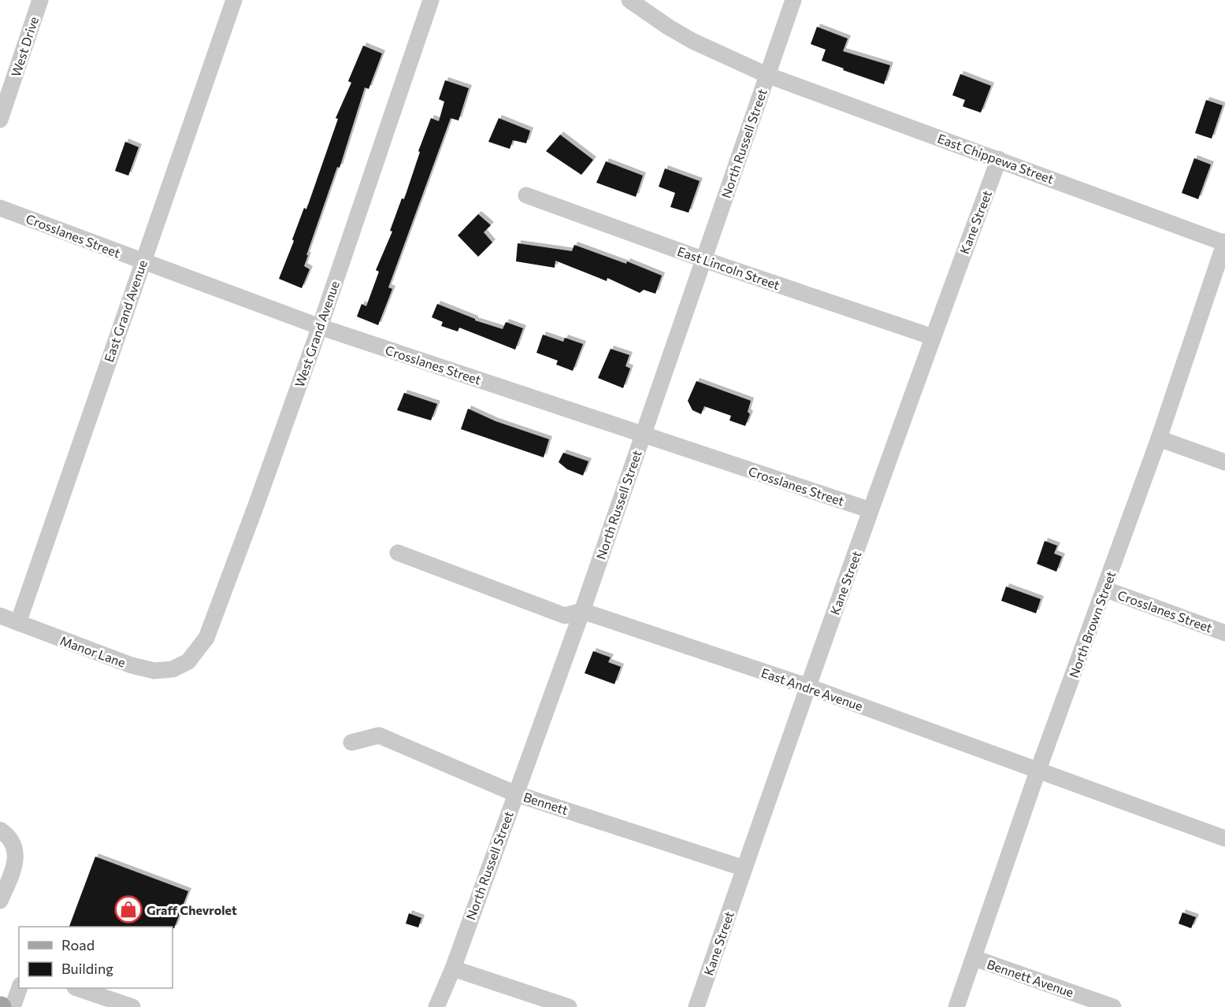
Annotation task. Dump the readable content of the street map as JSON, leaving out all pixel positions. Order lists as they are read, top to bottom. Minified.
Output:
{"streets":{"street":["West Drive","North Russell Street","East Chippewa Street","Kane Street","Crosslanes Street","East Lincoln Street","East Grand Avenue","West Grand Avenue","North Brown Street","Manor Lane","East Andre Avenue","Bennett","Bennett Avenue"]},"crossings":[["North Russell Street","East Chippewa Street"],["North Russell Street","Crosslanes Street"],["North Russell Street","East Lincoln Street"],["North Russell Street","East Andre Avenue"],["North Russell Street","Bennett"],["East Chippewa Street","Kane Street"],["East Chippewa Street","North Brown Street"],["Kane Street","Crosslanes Street"],["Kane Street","East Lincoln Street"],["Kane Street","East Andre Avenue"],["Kane Street","Bennett"],["Crosslanes Street","East Grand Avenue"],["Crosslanes Street","West Grand Avenue"],["Crosslanes Street","North Brown Street"],["East Grand Avenue","Manor Lane"],["West Grand Avenue","Manor Lane"],["North Brown Street","East Andre Avenue"],["North Brown Street","Bennett Avenue"]],"places":{"shop":["Graff Chevrolet"]},"legend":["Road","Building"]}
